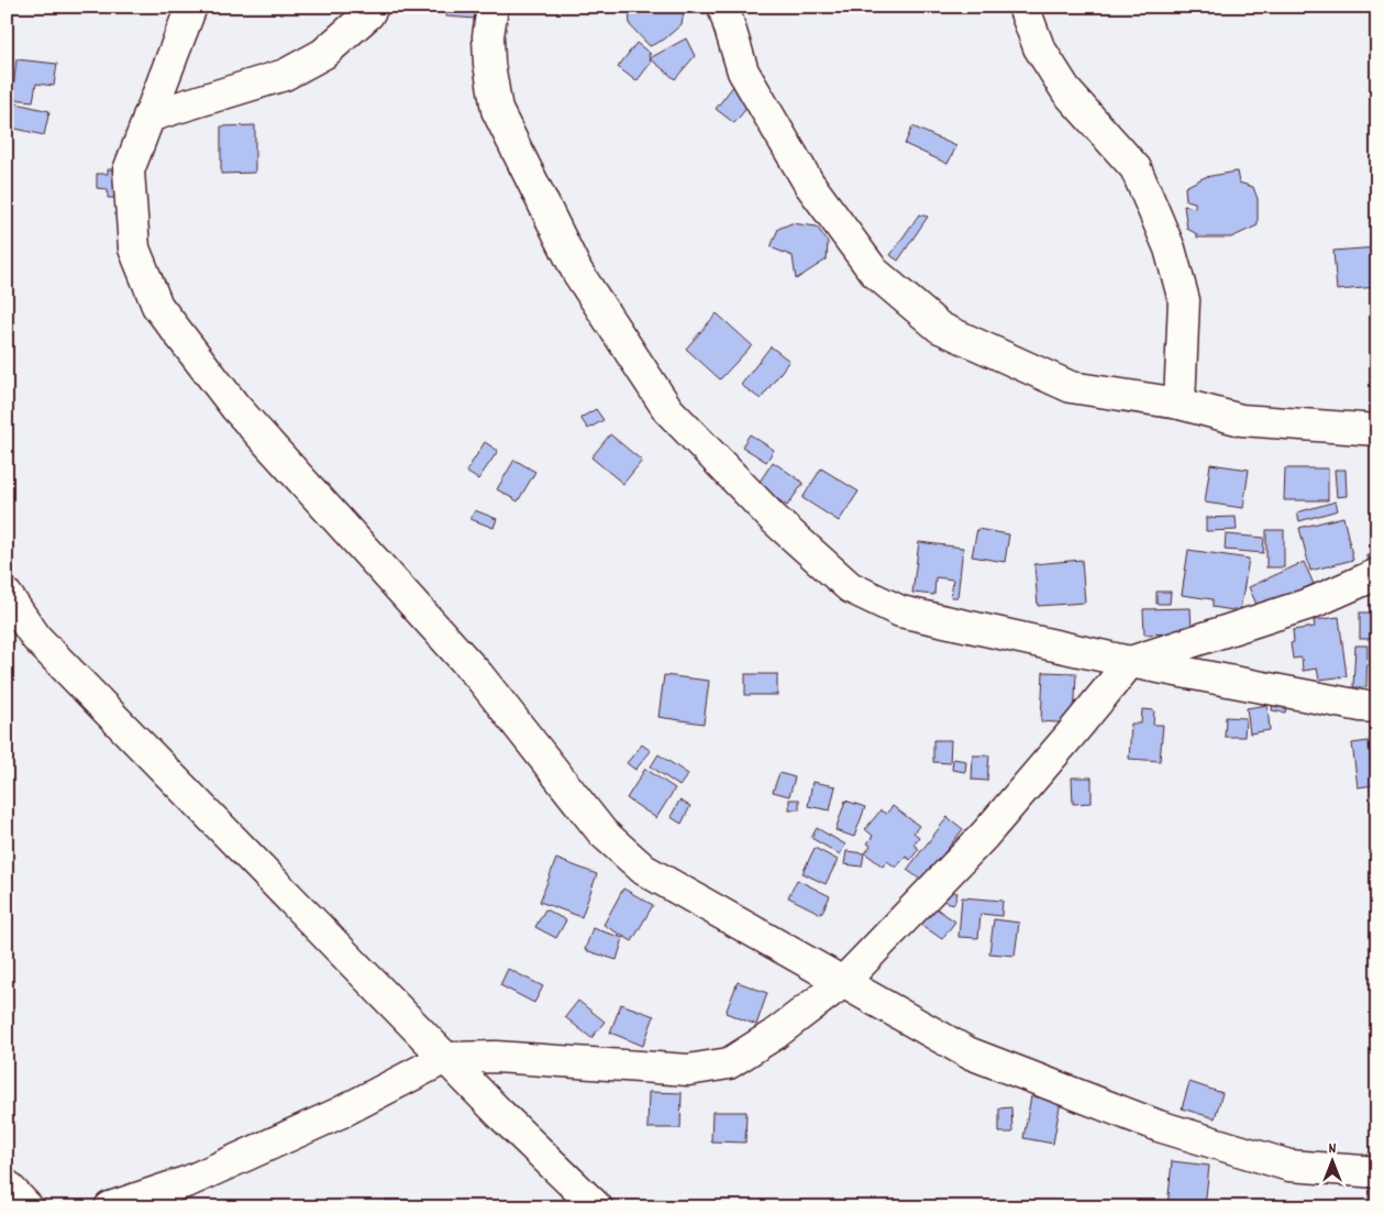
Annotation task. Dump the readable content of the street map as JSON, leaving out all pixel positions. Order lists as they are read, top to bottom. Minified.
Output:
{"north":"top"}
